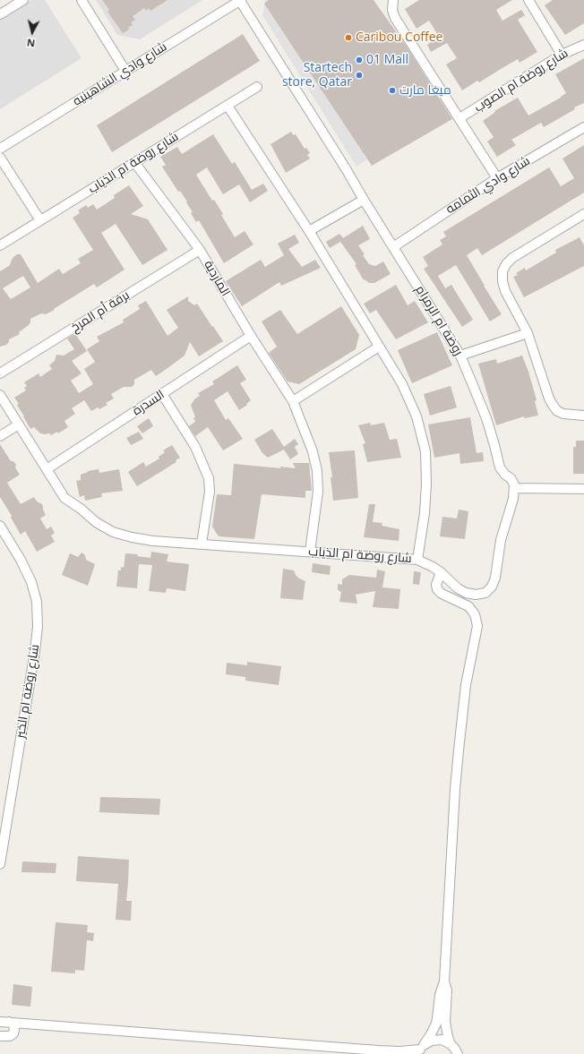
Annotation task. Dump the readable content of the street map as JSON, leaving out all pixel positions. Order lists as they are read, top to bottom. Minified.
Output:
{"streets":{"street":["شارع وادي الشاهينيه","شارع روضة ام الصوب","شارع روضة ام الذياب","شارع وادي الثمامه","الماردية","برقة أم المرخ","روضة ام الرمرام","السدرة","شارع روضة ام الخير"]},"crossings":[["شارع وادي الشاهينيه","روضة ام الرمرام"],["شارع روضة ام الذياب","الماردية"],["شارع روضة ام الذياب","السدرة"],["شارع وادي الثمامه","روضة ام الرمرام"],["الماردية","برقة أم المرخ"],["الماردية","السدرة"]],"places":["Caribou Coffee","01 Mall","Startech store, Qatar","ميغا مارت"],"north":"bottom"}
